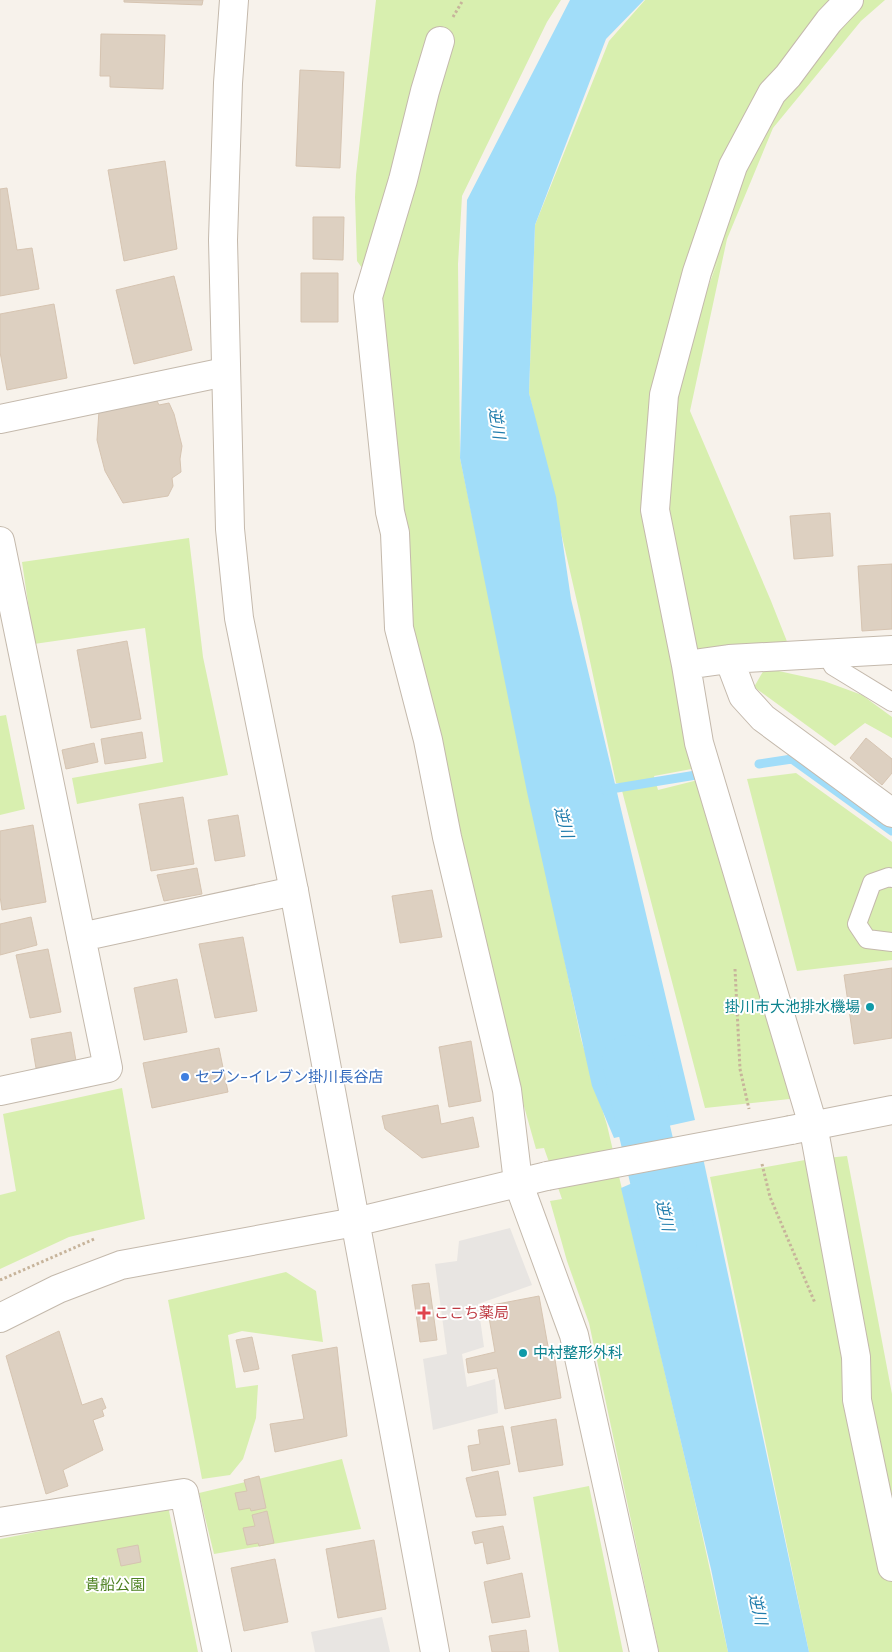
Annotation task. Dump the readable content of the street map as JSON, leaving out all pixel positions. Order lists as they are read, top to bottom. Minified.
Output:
{"water":["逆川"],"parks":["貴船公園"],"places":{"other":["掛川市大池排水機場","セブン−イレブン掛川長谷店","中村整形外科"],"health":["ここち薬局"]}}
